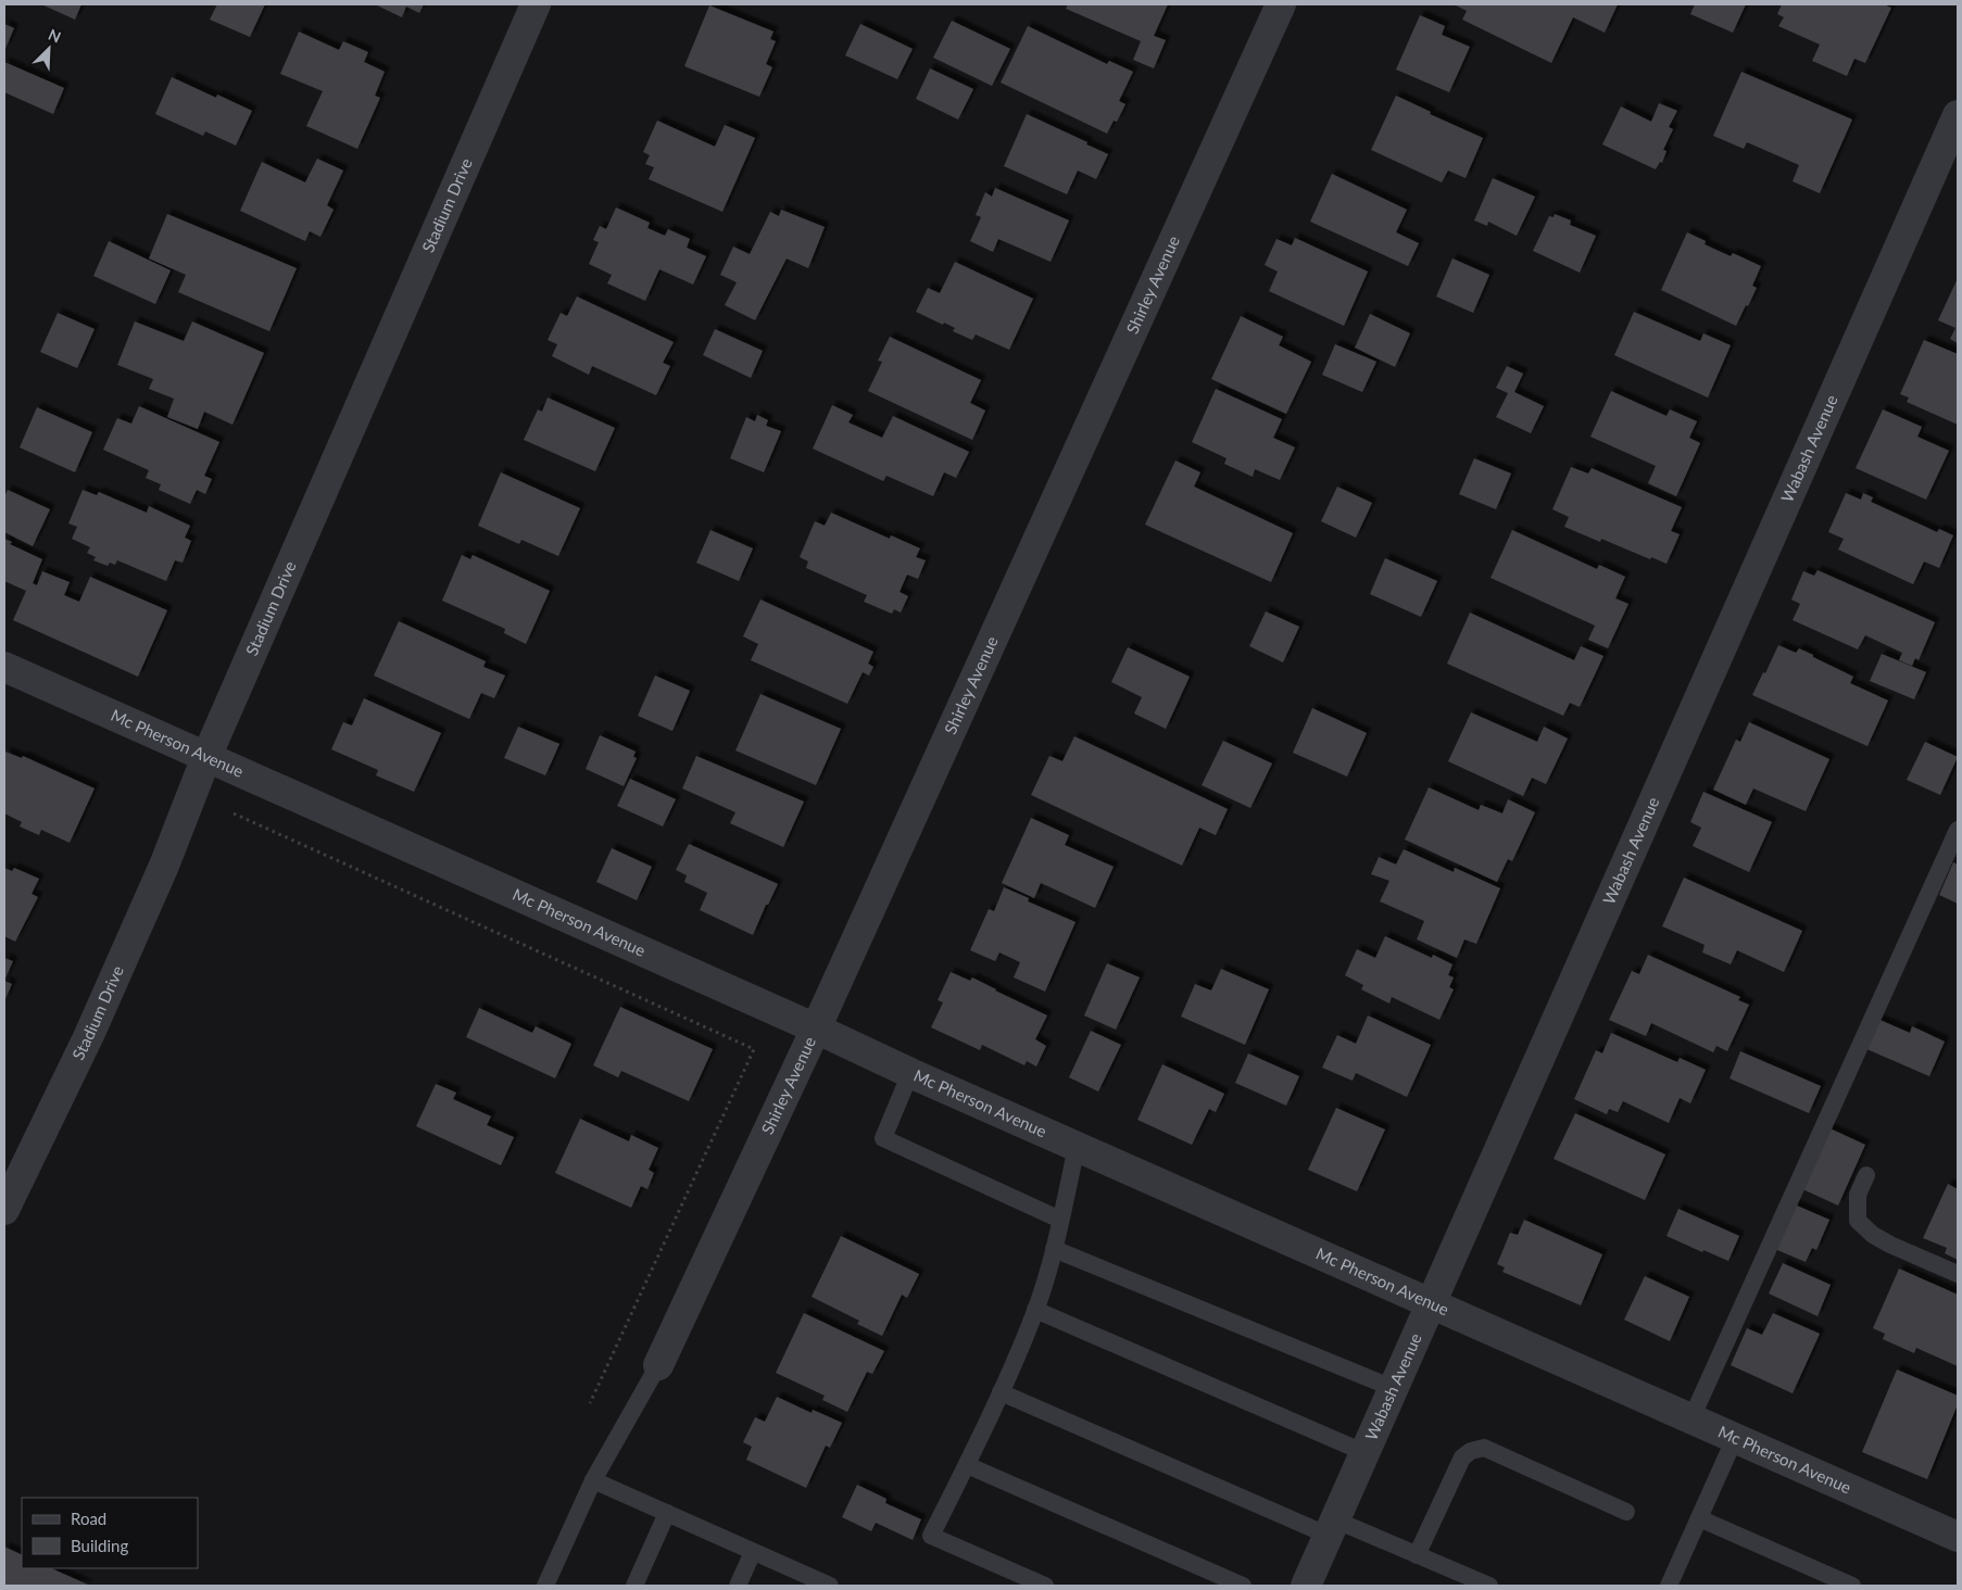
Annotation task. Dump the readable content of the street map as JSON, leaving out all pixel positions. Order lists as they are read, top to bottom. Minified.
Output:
{"streets":{"street":["Stadium Drive","Shirley Avenue","Wabash Avenue","Mc Pherson Avenue"]},"crossings":[["Stadium Drive","Mc Pherson Avenue"],["Shirley Avenue","Mc Pherson Avenue"],["Wabash Avenue","Mc Pherson Avenue"]],"legend":["Road","Building"],"north":"top right"}
